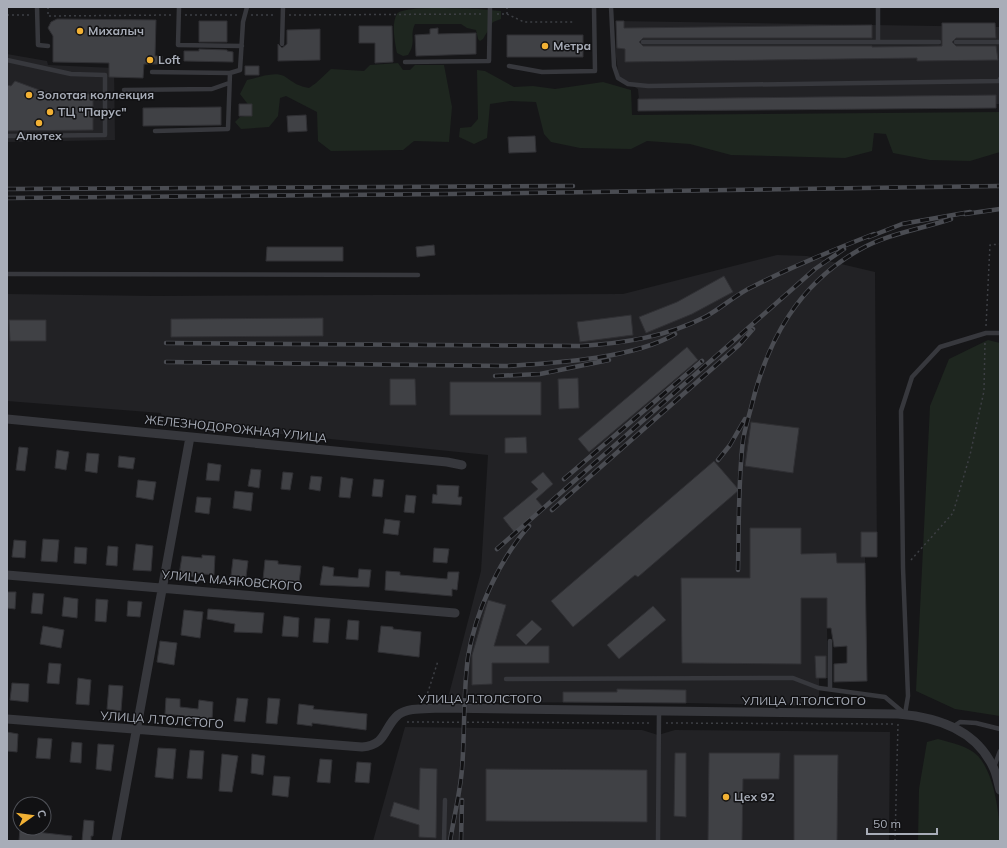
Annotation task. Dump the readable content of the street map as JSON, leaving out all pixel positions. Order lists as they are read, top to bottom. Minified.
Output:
{"streets":{"street":["ЖЕЛЕЗНОДОРОЖНАЯ УЛИЦА","УЛИЦА МАЯКОВСКОГО","УЛИЦА Л.ТОЛСТОГО"]},"places":["Михалыч","Метра","Loft","Золотая коллекция","ТЦ \"Парус\"","Алютех","Цех 92"],"scale_bar":"50 m","north":"right"}
